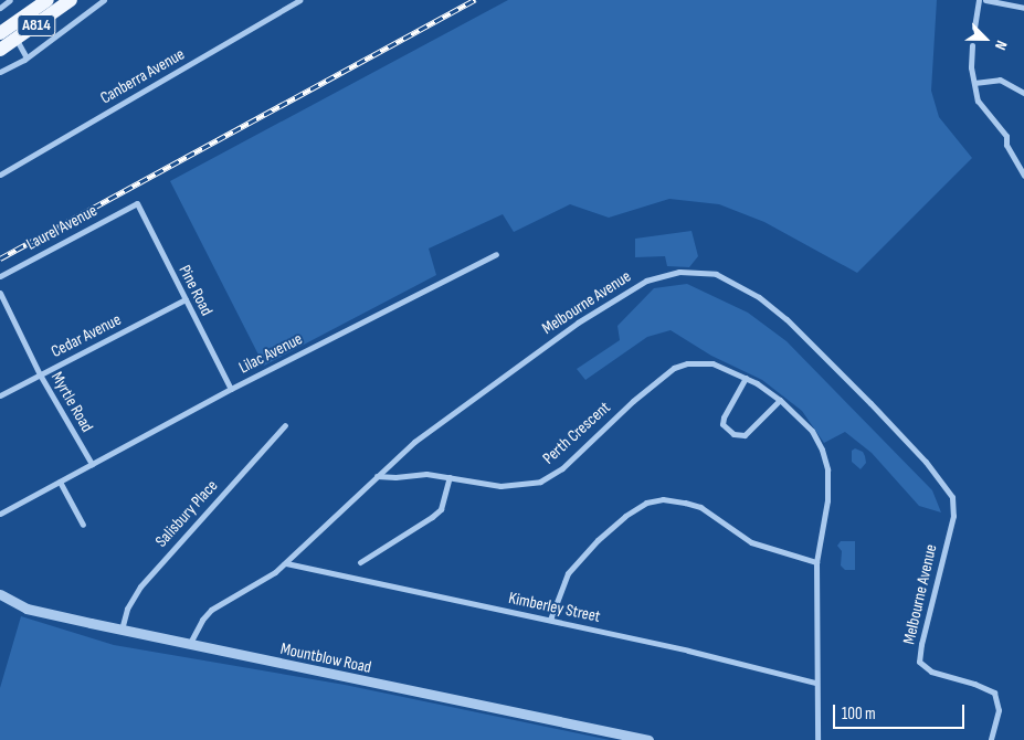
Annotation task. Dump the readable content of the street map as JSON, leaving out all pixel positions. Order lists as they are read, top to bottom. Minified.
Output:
{"streets":{"main road":["A814"],"street":["Canberra Avenue","Laurel Avenue","Pine Road","Melbourne Avenue","Cedar Avenue","Lilac Avenue","Myrtle Road","Perth Crescent","Salisbury Place","Kimberley Street","Mountblow Road"]},"crossings":[["Laurel Avenue","Pine Road"],["Pine Road","Cedar Avenue"],["Pine Road","Lilac Avenue"],["Melbourne Avenue","Perth Crescent"],["Melbourne Avenue","Kimberley Street"],["Melbourne Avenue","Mountblow Road"],["Cedar Avenue","Myrtle Road"],["Lilac Avenue","Myrtle Road"],["Perth Crescent","Kimberley Street"],["Salisbury Place","Mountblow Road"]],"scale_bar":"100 m","north":"bottom right"}
